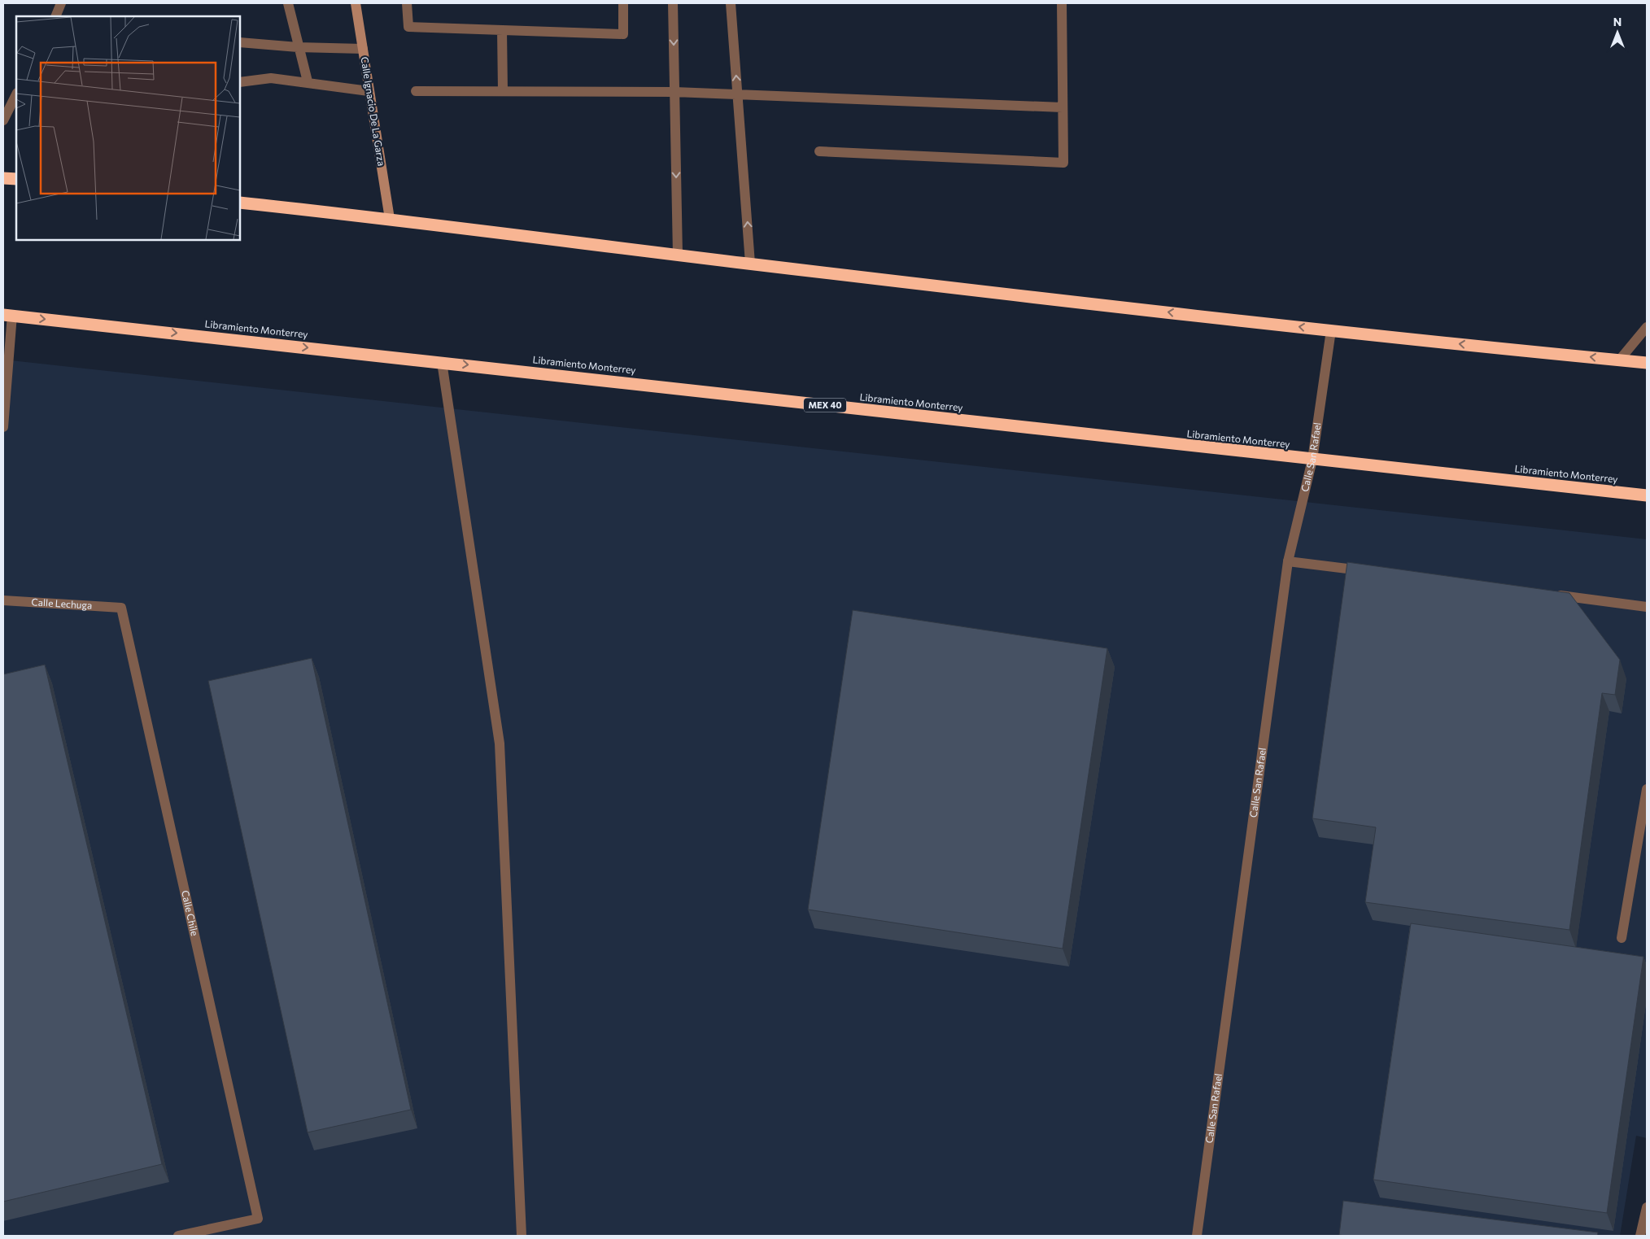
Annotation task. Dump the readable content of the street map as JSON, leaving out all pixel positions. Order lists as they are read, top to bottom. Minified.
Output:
{"streets":{"highway":["Libramiento Monterrey","MEX 40"],"street":["Calle Ignacio De La Garza","Calle San Rafael","Calle Lechuga","Calle Chile"]},"crossings":[["Libramiento Monterrey","Calle San Rafael"],["Calle Lechuga","Calle Chile"]],"one_way":["Libramiento Monterrey"],"north":"top"}
